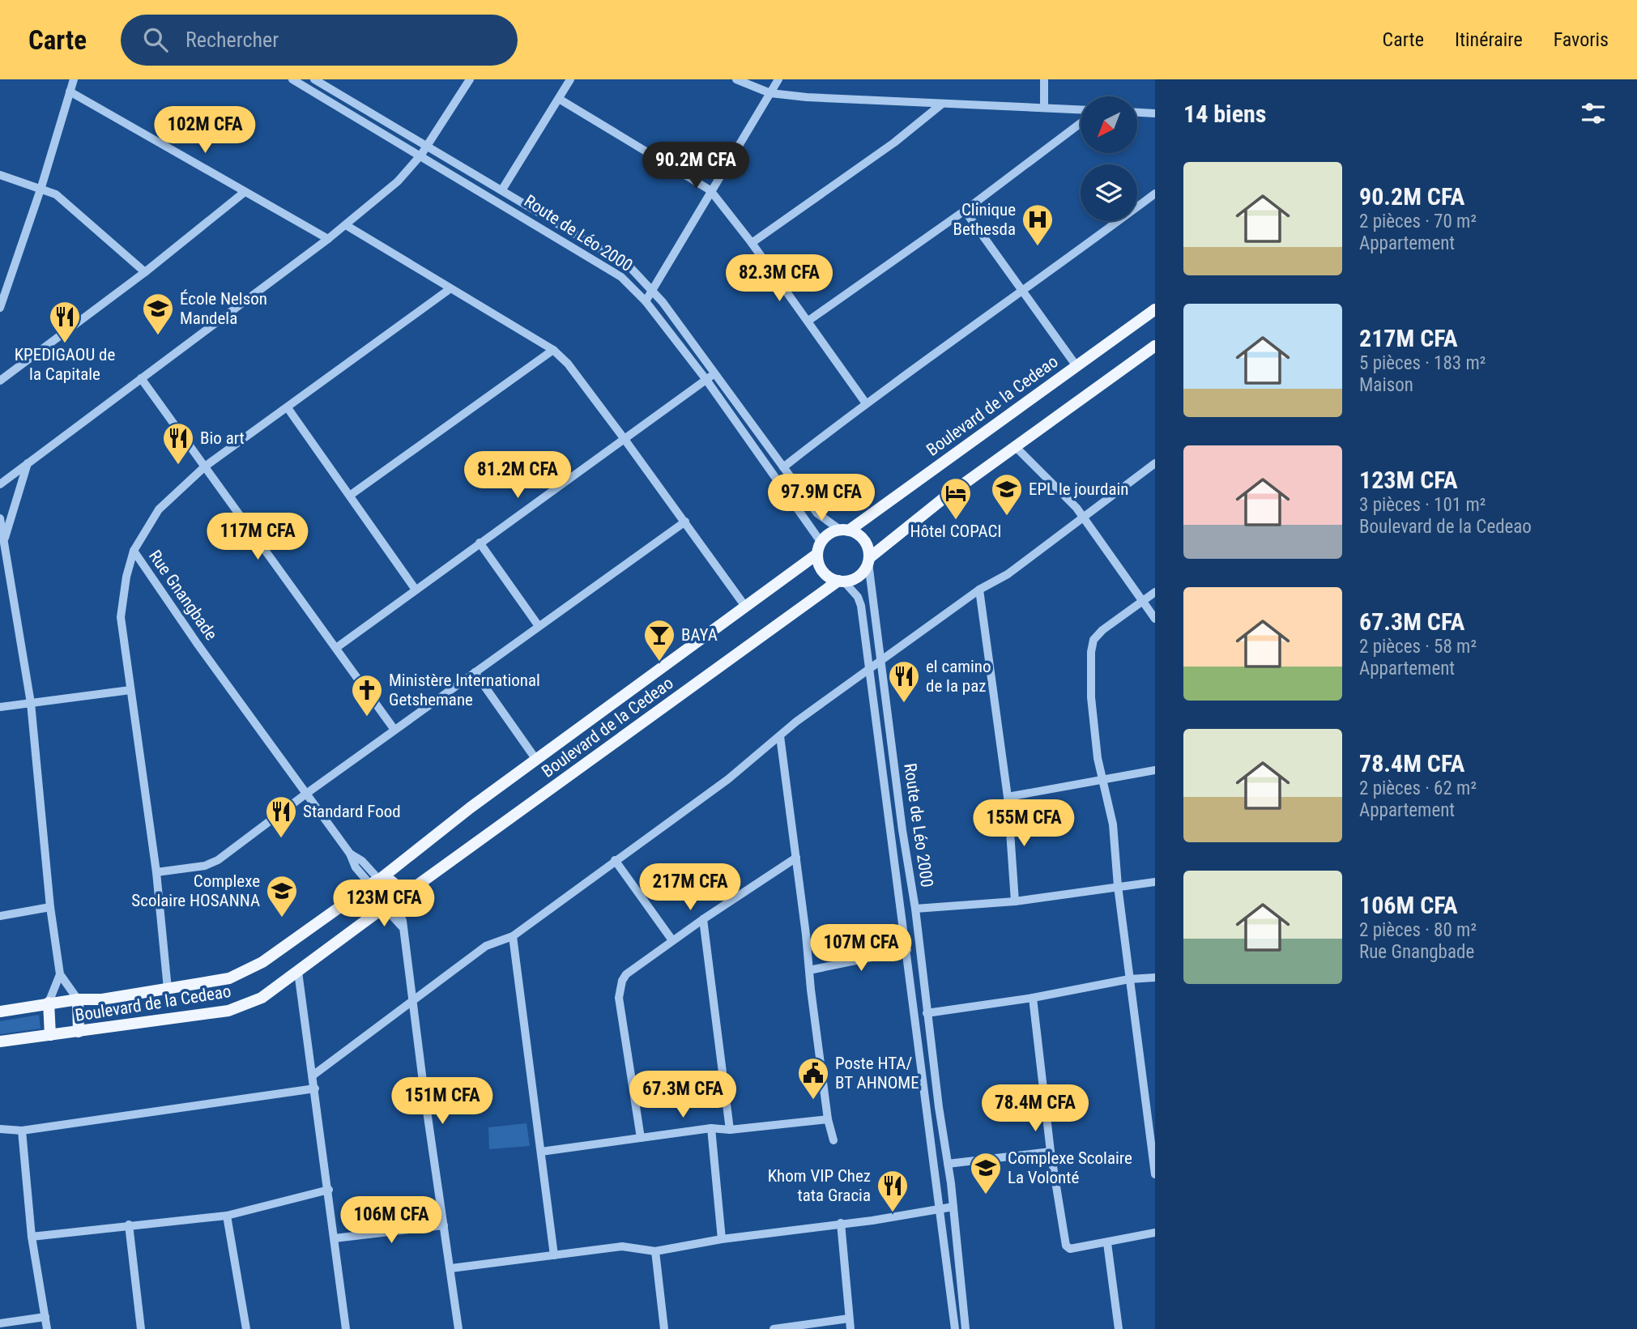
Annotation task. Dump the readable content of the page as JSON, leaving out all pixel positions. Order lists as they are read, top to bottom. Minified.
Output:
{"streets":{"main road":["Boulevard de la Cedeao"],"street":["Route de Léo 2000","Rue Gnangbade"]},"crossings":[["Route de Léo 2000","Boulevard de la Cedeao"],["Boulevard de la Cedeao","Rue Gnangbade"]],"places":{"hospital":["Clinique Bethesda"],"school or university":["École Nelson Mandela","EPL le jourdain","Complexe Scolaire HOSANNA","Complexe Scolaire La Volonté"],"restaurant":["KPEDIGAOU de la Capitale","Bio art","el camino de la paz","Standard Food","Khom VIP Chez tata Gracia"],"hotel":["Hôtel COPACI"],"bar":["BAYA"],"church":["Ministère International Getshemane"],"public building":["Poste HTA/ BT AHNOME"]},"north":"bottom left","page":{"header":"Carte","search":"Rechercher","nav":["Carte","Itinéraire","Favoris"],"heading":"14 biens","price":["102M CFA","90.2M CFA","82.3M CFA","81.2M CFA","97.9M CFA","117M CFA","155M CFA","217M CFA","123M CFA","107M CFA","67.3M CFA","151M CFA","78.4M CFA","106M CFA"],"list":[{"name":"90.2M CFA","note":"2 pièces · 70 m² · Appartement"},{"name":"217M CFA","note":"5 pièces · 183 m² · Maison"},{"name":"123M CFA","note":"3 pièces · 101 m² · Boulevard de la Cedeao"},{"name":"67.3M CFA","note":"2 pièces · 58 m² · Appartement"},{"name":"78.4M CFA","note":"2 pièces · 62 m² · Appartement"},{"name":"106M CFA","note":"2 pièces · 80 m² · Rue Gnangbade"}]}}
